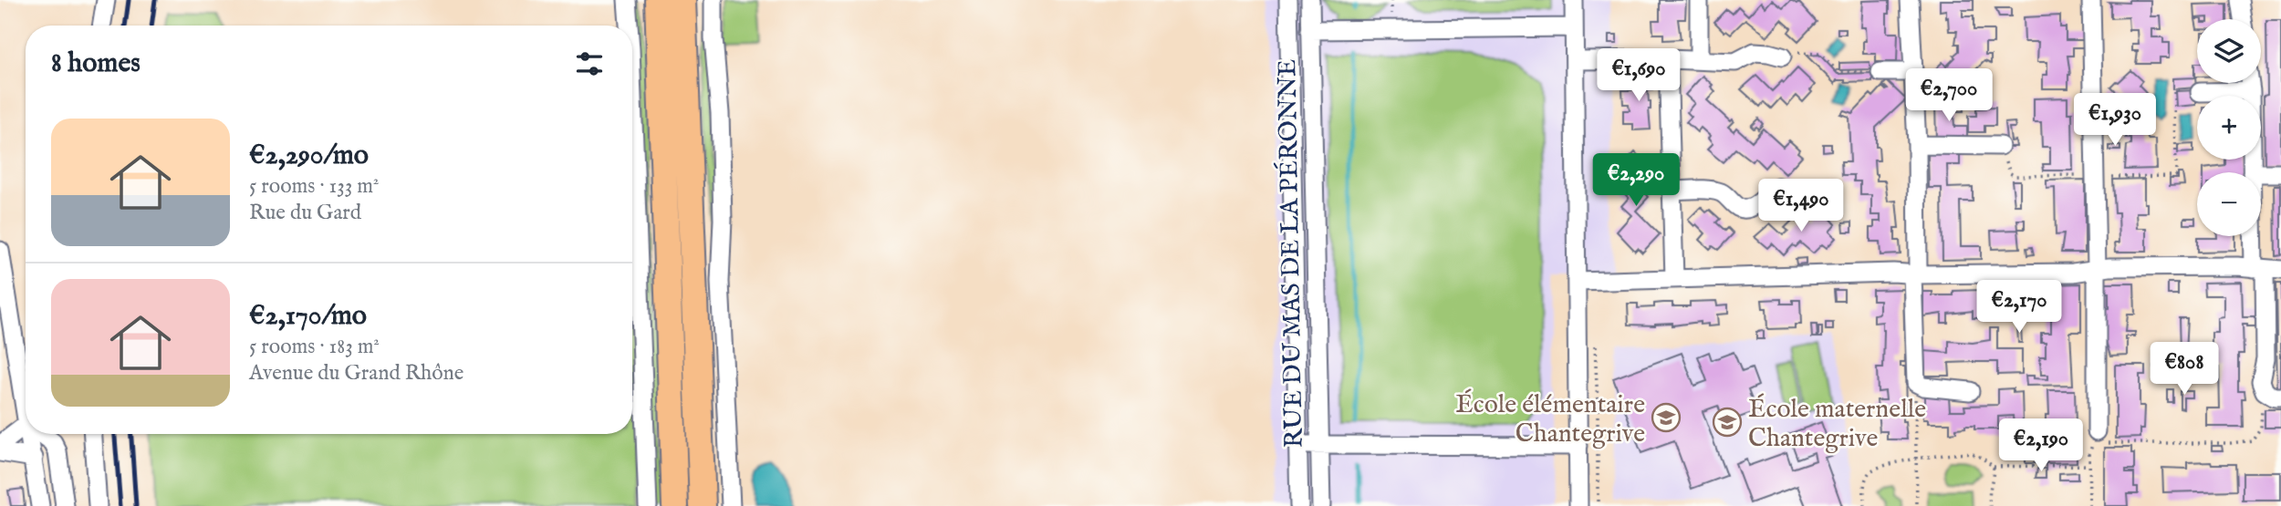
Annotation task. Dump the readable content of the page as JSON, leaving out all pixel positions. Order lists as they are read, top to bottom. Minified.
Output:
{"streets":{"street":["RUE DU MAS DE LA PÉRONNE"]},"places":{"school or university":["École élémentaire Chantegrive","École maternelle Chantegrive"]},"page":{"map_buttons":["+","−"],"heading":"8 homes","price":["€1,690","€2,700","€1,930","€2,290","€1,490","€2,170","€808","€2,190"],"list":[{"name":"€2,290/mo","note":"5 rooms · 133 m² · Rue du Gard"},{"name":"€2,170/mo","note":"5 rooms · 183 m² · Avenue du Grand Rhône"}]}}
